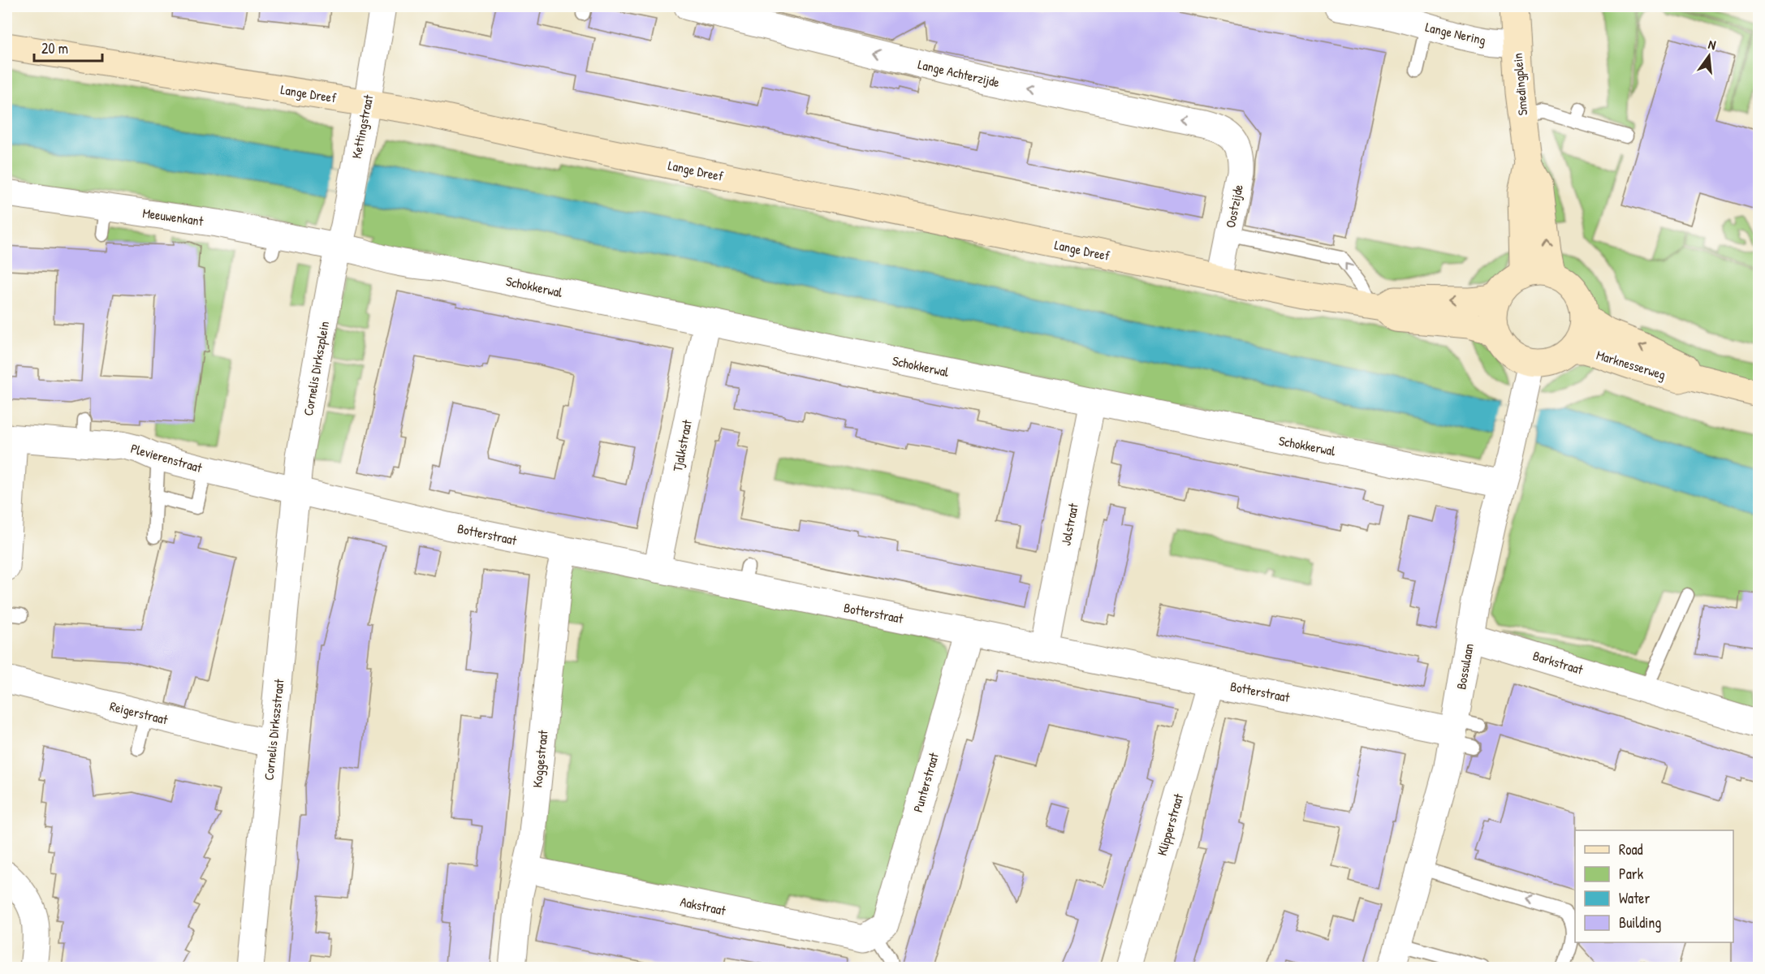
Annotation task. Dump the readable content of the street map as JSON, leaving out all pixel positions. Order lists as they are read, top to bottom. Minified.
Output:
{"streets":{"main road":["Smedingplein","Lange Dreef","Marknesserweg"],"street":["Lange Nering","Lange Achterzijde","Kettingstraat","Oostzijde","Meeuwenkant","Schokkerwal","Cornelis Dirkszplein","Tjalkstraat","Plevierenstraat","Jolstraat","Botterstraat","Barkstraat","Bossulaan","Reigerstraat","Cornelis Dirkszstraat","Koggestraat","Punterstraat","Klipperstraat","Aakstraat"]},"crossings":[["Lange Nering","Smedingplein"],["Lange Achterzijde","Oostzijde"],["Smedingplein","Lange Dreef"],["Smedingplein","Marknesserweg"],["Smedingplein","Bossulaan"],["Lange Dreef","Kettingstraat"],["Lange Dreef","Oostzijde"],["Lange Dreef","Marknesserweg"],["Lange Dreef","Bossulaan"],["Kettingstraat","Meeuwenkant"],["Kettingstraat","Schokkerwal"],["Kettingstraat","Cornelis Dirkszplein"],["Meeuwenkant","Schokkerwal"],["Meeuwenkant","Cornelis Dirkszplein"],["Schokkerwal","Cornelis Dirkszplein"],["Schokkerwal","Tjalkstraat"],["Schokkerwal","Jolstraat"],["Schokkerwal","Bossulaan"],["Marknesserweg","Bossulaan"],["Cornelis Dirkszplein","Plevierenstraat"],["Cornelis Dirkszplein","Botterstraat"],["Cornelis Dirkszplein","Cornelis Dirkszstraat"],["Tjalkstraat","Botterstraat"],["Plevierenstraat","Botterstraat"],["Plevierenstraat","Cornelis Dirkszstraat"],["Jolstraat","Botterstraat"],["Botterstraat","Bossulaan"],["Botterstraat","Cornelis Dirkszstraat"],["Botterstraat","Koggestraat"],["Botterstraat","Punterstraat"],["Botterstraat","Klipperstraat"],["Barkstraat","Bossulaan"],["Reigerstraat","Cornelis Dirkszstraat"],["Koggestraat","Aakstraat"],["Punterstraat","Aakstraat"]],"one_way":["Lange Achterzijde"],"legend":["Road","Park","Water","Building"],"scale_bar":"20 m","north":"top"}
